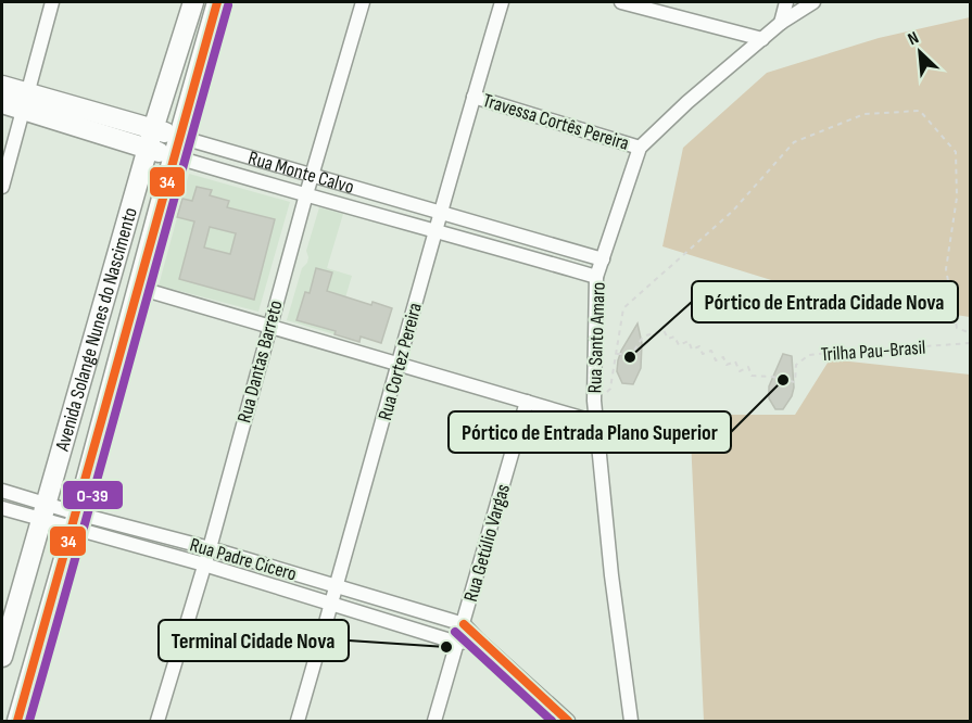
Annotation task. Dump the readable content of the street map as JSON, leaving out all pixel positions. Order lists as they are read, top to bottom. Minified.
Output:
{"streets":{"main road":["Rua Monte Calvo","Avenida Solange Nunes do Nascimento"],"street":["Travessa Cortês Pereira","Rua Santo Amaro","Rua Dantas Barreto","Rua Cortez Pereira","Rua Getúlio Vargas","Rua Padre Cícero"],"path":["Trilha Pau-Brasil"]},"crossings":[["Travessa Cortês Pereira","Rua Santo Amaro"],["Travessa Cortês Pereira","Rua Cortez Pereira"],["Rua Monte Calvo","Avenida Solange Nunes do Nascimento"],["Rua Monte Calvo","Rua Santo Amaro"],["Rua Monte Calvo","Rua Dantas Barreto"],["Rua Monte Calvo","Rua Cortez Pereira"],["Avenida Solange Nunes do Nascimento","Rua Padre Cícero"],["Rua Dantas Barreto","Rua Padre Cícero"],["Rua Cortez Pereira","Rua Padre Cícero"],["Rua Getúlio Vargas","Rua Padre Cícero"]],"places":["Pórtico de Entrada Cidade Nova","Pórtico de Entrada Plano Superior","Terminal Cidade Nova"],"lines":["transit line 34","transit line O-39"],"north":"top left"}
